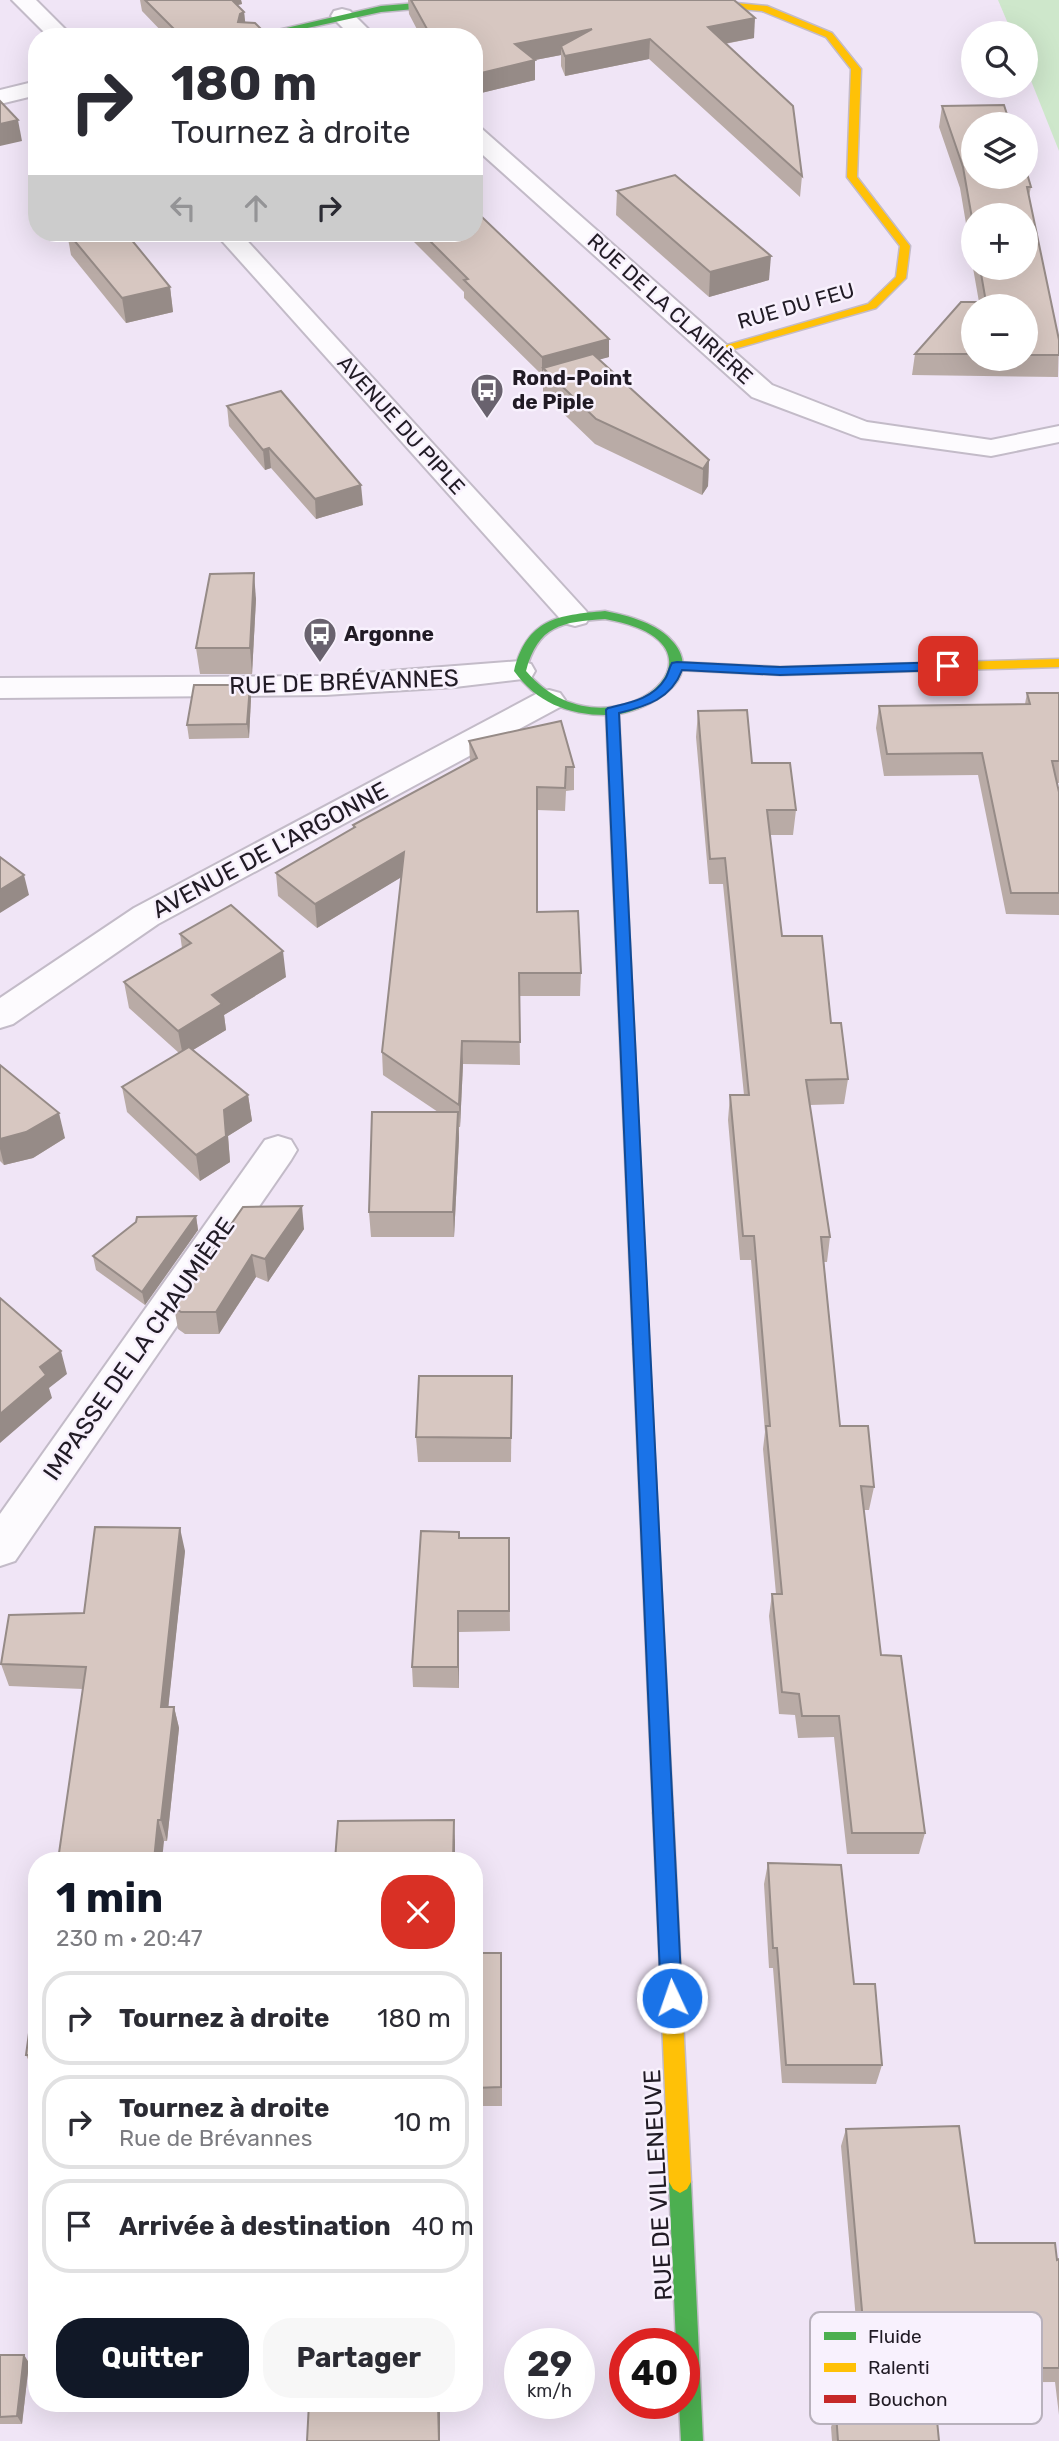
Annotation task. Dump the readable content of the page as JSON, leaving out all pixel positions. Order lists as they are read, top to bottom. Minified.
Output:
{"streets":{"street":["RUE DU FEU","RUE DE LA CLAIRIÈRE","AVENUE DU PIPLE","RUE DE BRÉVANNES","AVENUE DE L'ARGONNE","IMPASSE DE LA CHAUMIÈRE","RUE DE VILLENEUVE"]},"crossings":[["RUE DU FEU","RUE DE LA CLAIRIÈRE"],["AVENUE DU PIPLE","RUE DE BRÉVANNES"],["AVENUE DU PIPLE","AVENUE DE L'ARGONNE"],["AVENUE DU PIPLE","RUE DE VILLENEUVE"],["RUE DE BRÉVANNES","AVENUE DE L'ARGONNE"],["RUE DE BRÉVANNES","RUE DE VILLENEUVE"],["AVENUE DE L'ARGONNE","RUE DE VILLENEUVE"]],"places":{"bus stop":["Rond-Point de Piple","Argonne"]},"legend":["Fluide","Ralenti","Bouchon"],"page":{"map_buttons":["+","−"],"turn":["180 m","Tournez à droite"],"heading":["1 min","230 m · 20:47"],"list":[{"name":"Tournez à droite","value":"180 m"},{"name":"Tournez à droite","note":"Rue de Brévannes","value":"10 m"},{"name":"Arrivée à destination","value":"40 m"}],"buttons":["Quitter","Partager"],"speed":"29 km/h","limit":"40"}}
